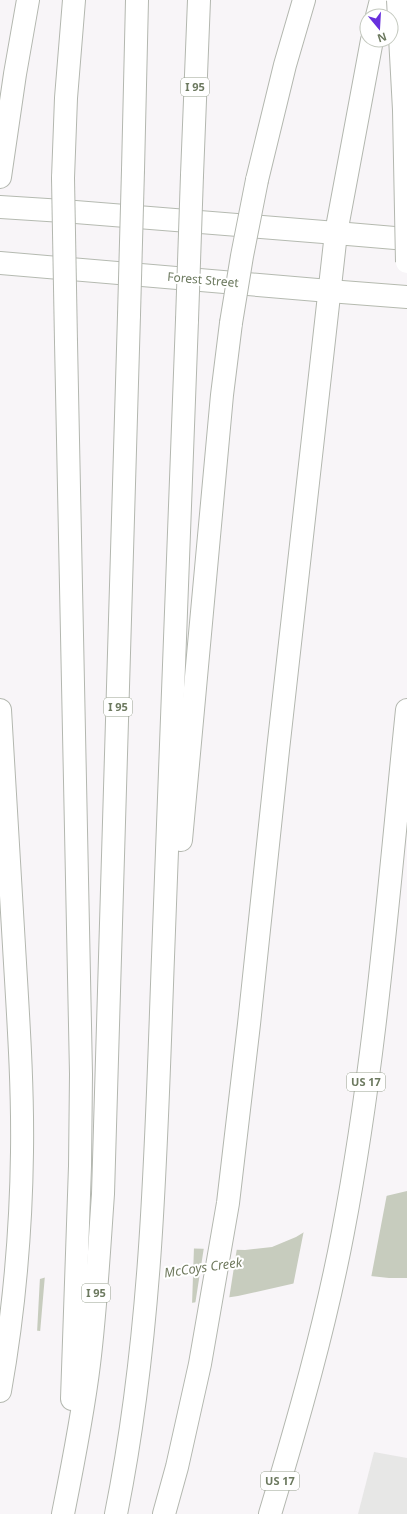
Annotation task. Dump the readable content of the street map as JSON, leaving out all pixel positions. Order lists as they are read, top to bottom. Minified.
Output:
{"streets":{"main road":["I 95","Forest Street","US 17"]},"water":["McCoys Creek"],"north":"bottom"}
